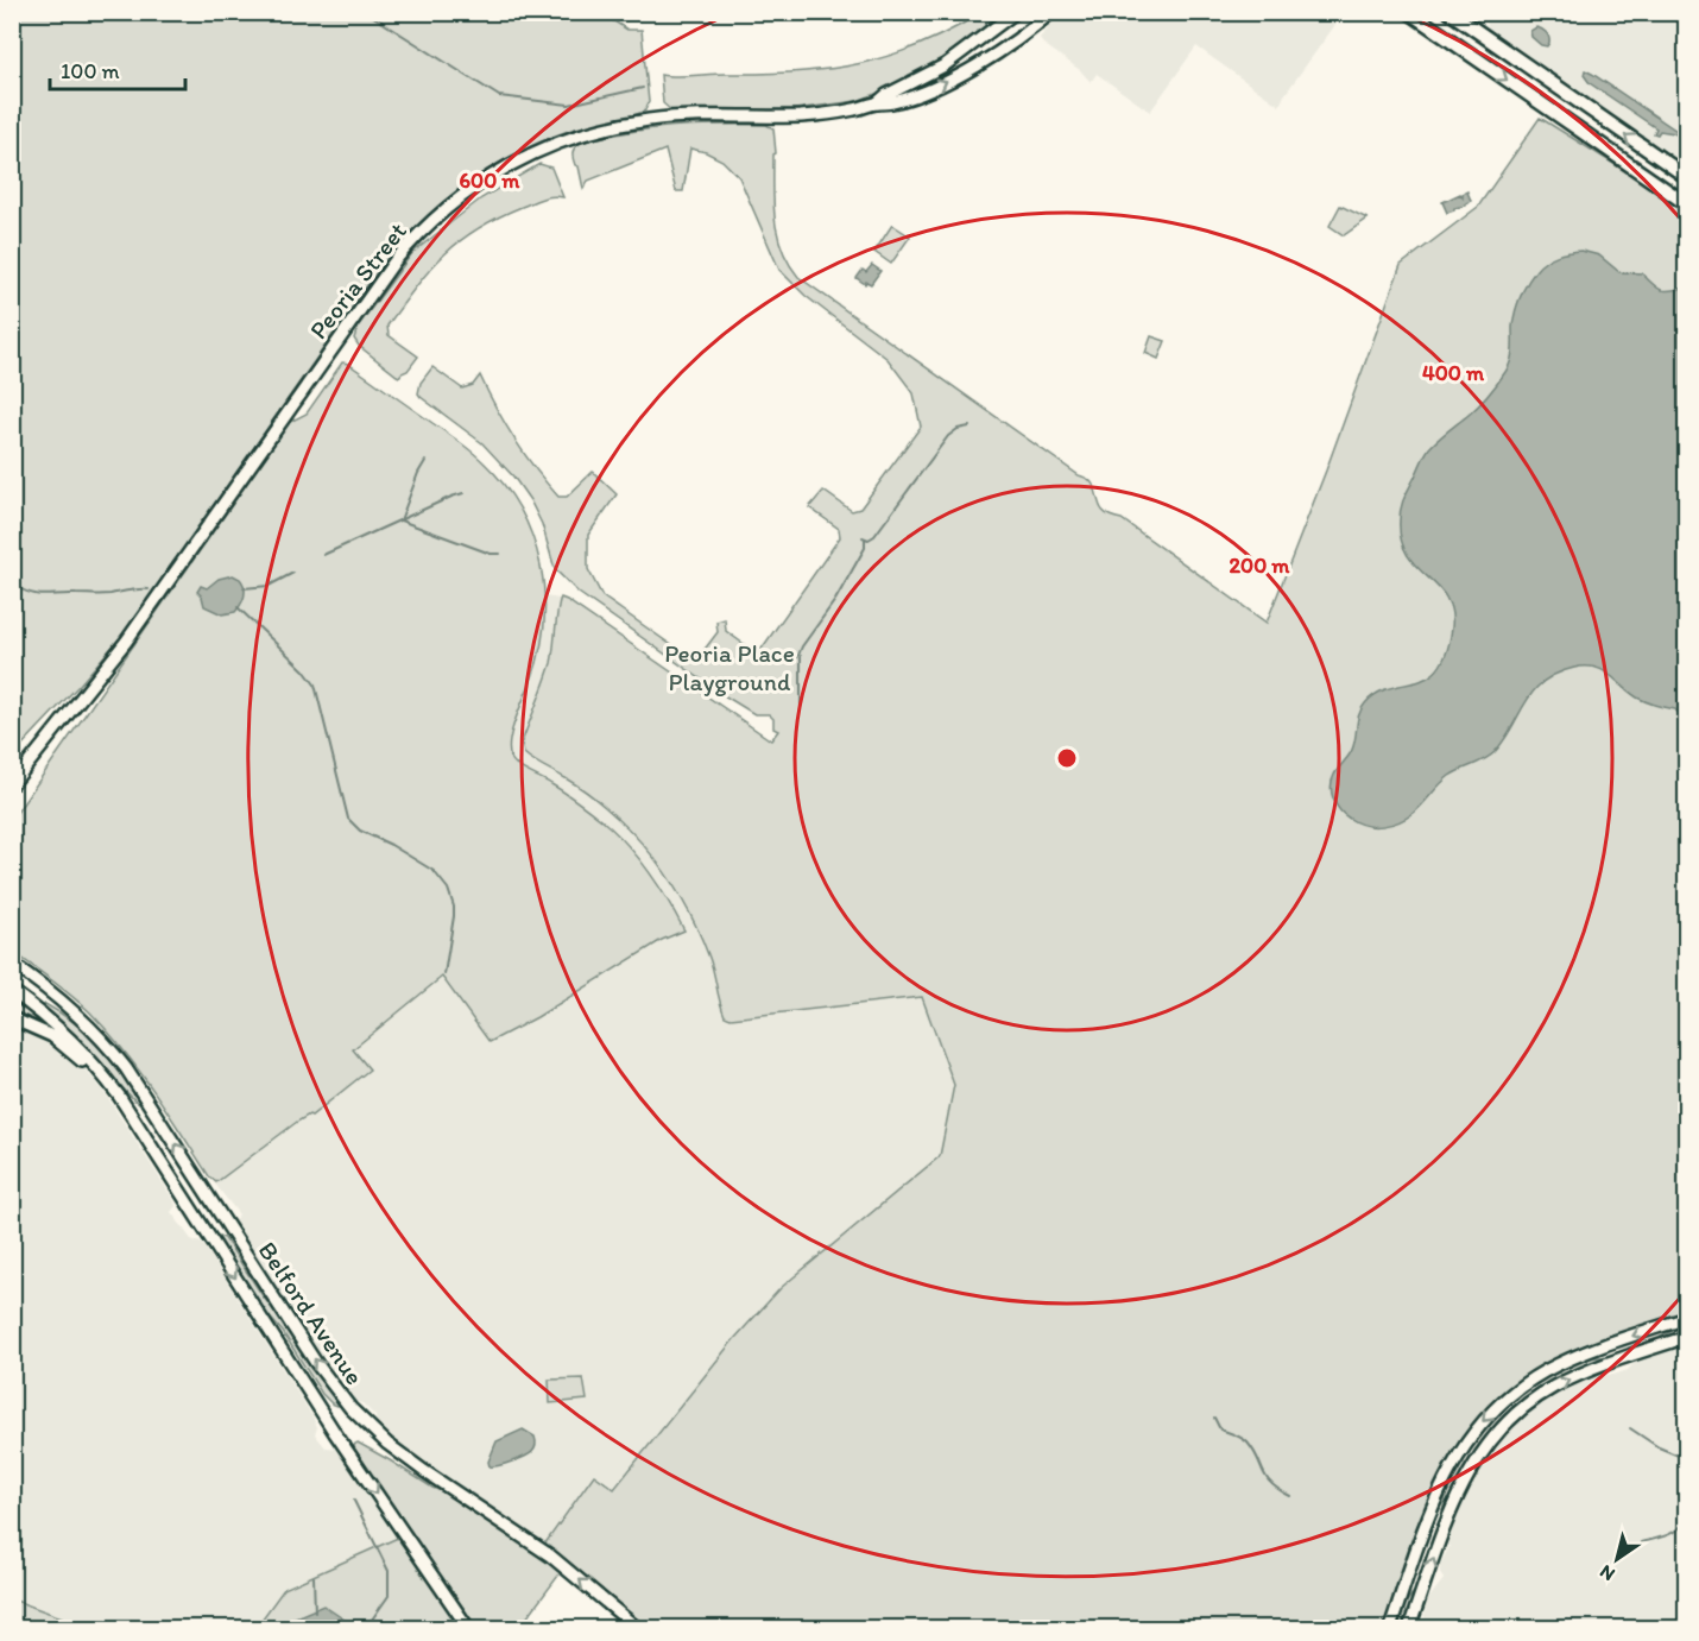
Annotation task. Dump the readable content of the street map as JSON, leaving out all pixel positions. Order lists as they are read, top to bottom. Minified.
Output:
{"streets":{"main road":["Peoria Street","Belford Avenue"]},"parks":["Peoria Place Playground"],"scale_bar":"100 m","north":"bottom left","rings":["600 m","400 m","200 m"]}
